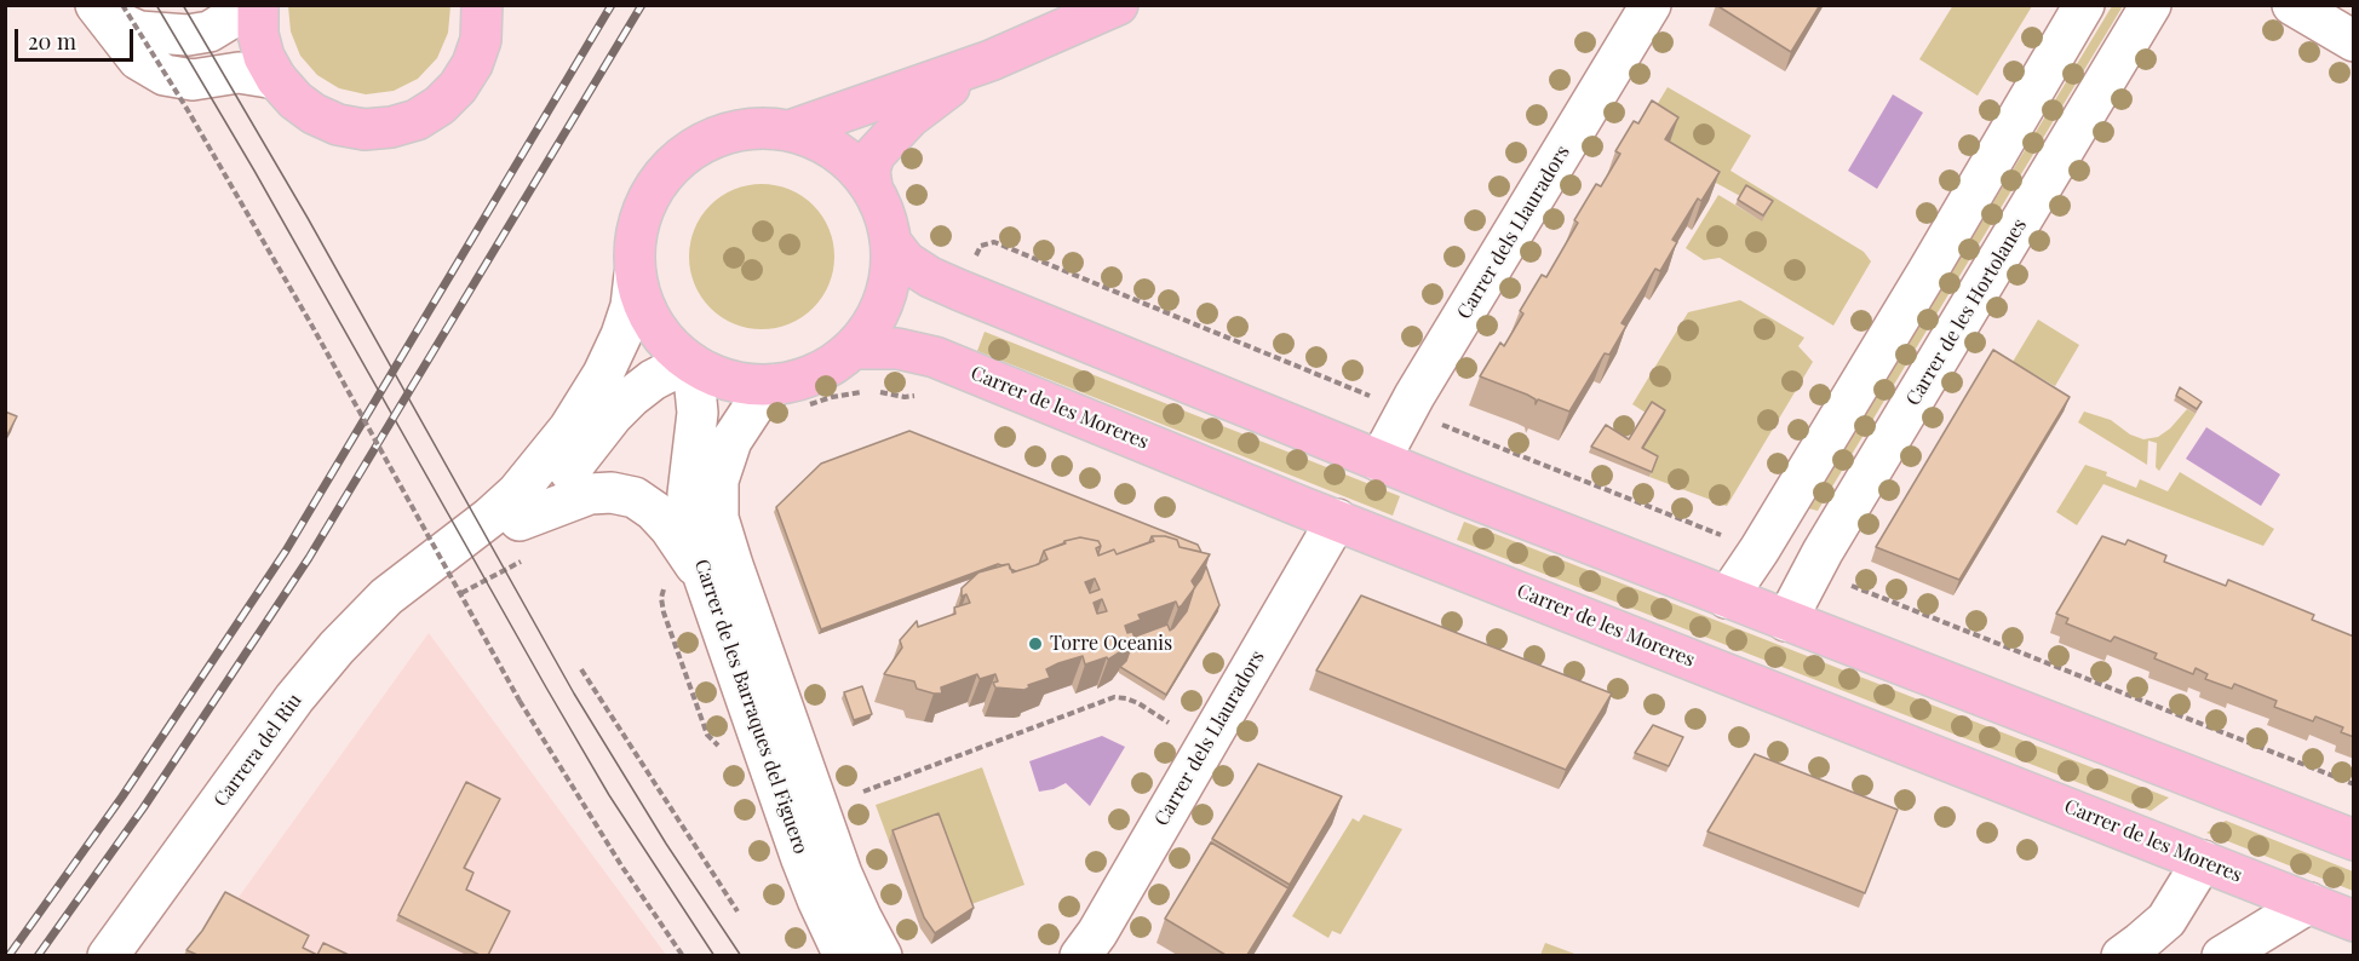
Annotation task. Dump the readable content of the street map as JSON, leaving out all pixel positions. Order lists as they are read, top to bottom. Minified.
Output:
{"streets":{"main road":["Carrer de les Moreres"],"street":["Carrer dels Llauradors","Carrer de les Hortolanes","Carrer de les Barraques del Figuero","Carrera del Riu"]},"crossings":[["Carrer dels Llauradors","Carrer de les Moreres"],["Carrer de les Barraques del Figuero","Carrera del Riu"]],"places":["Torre Oceanis"],"scale_bar":"20 m"}
